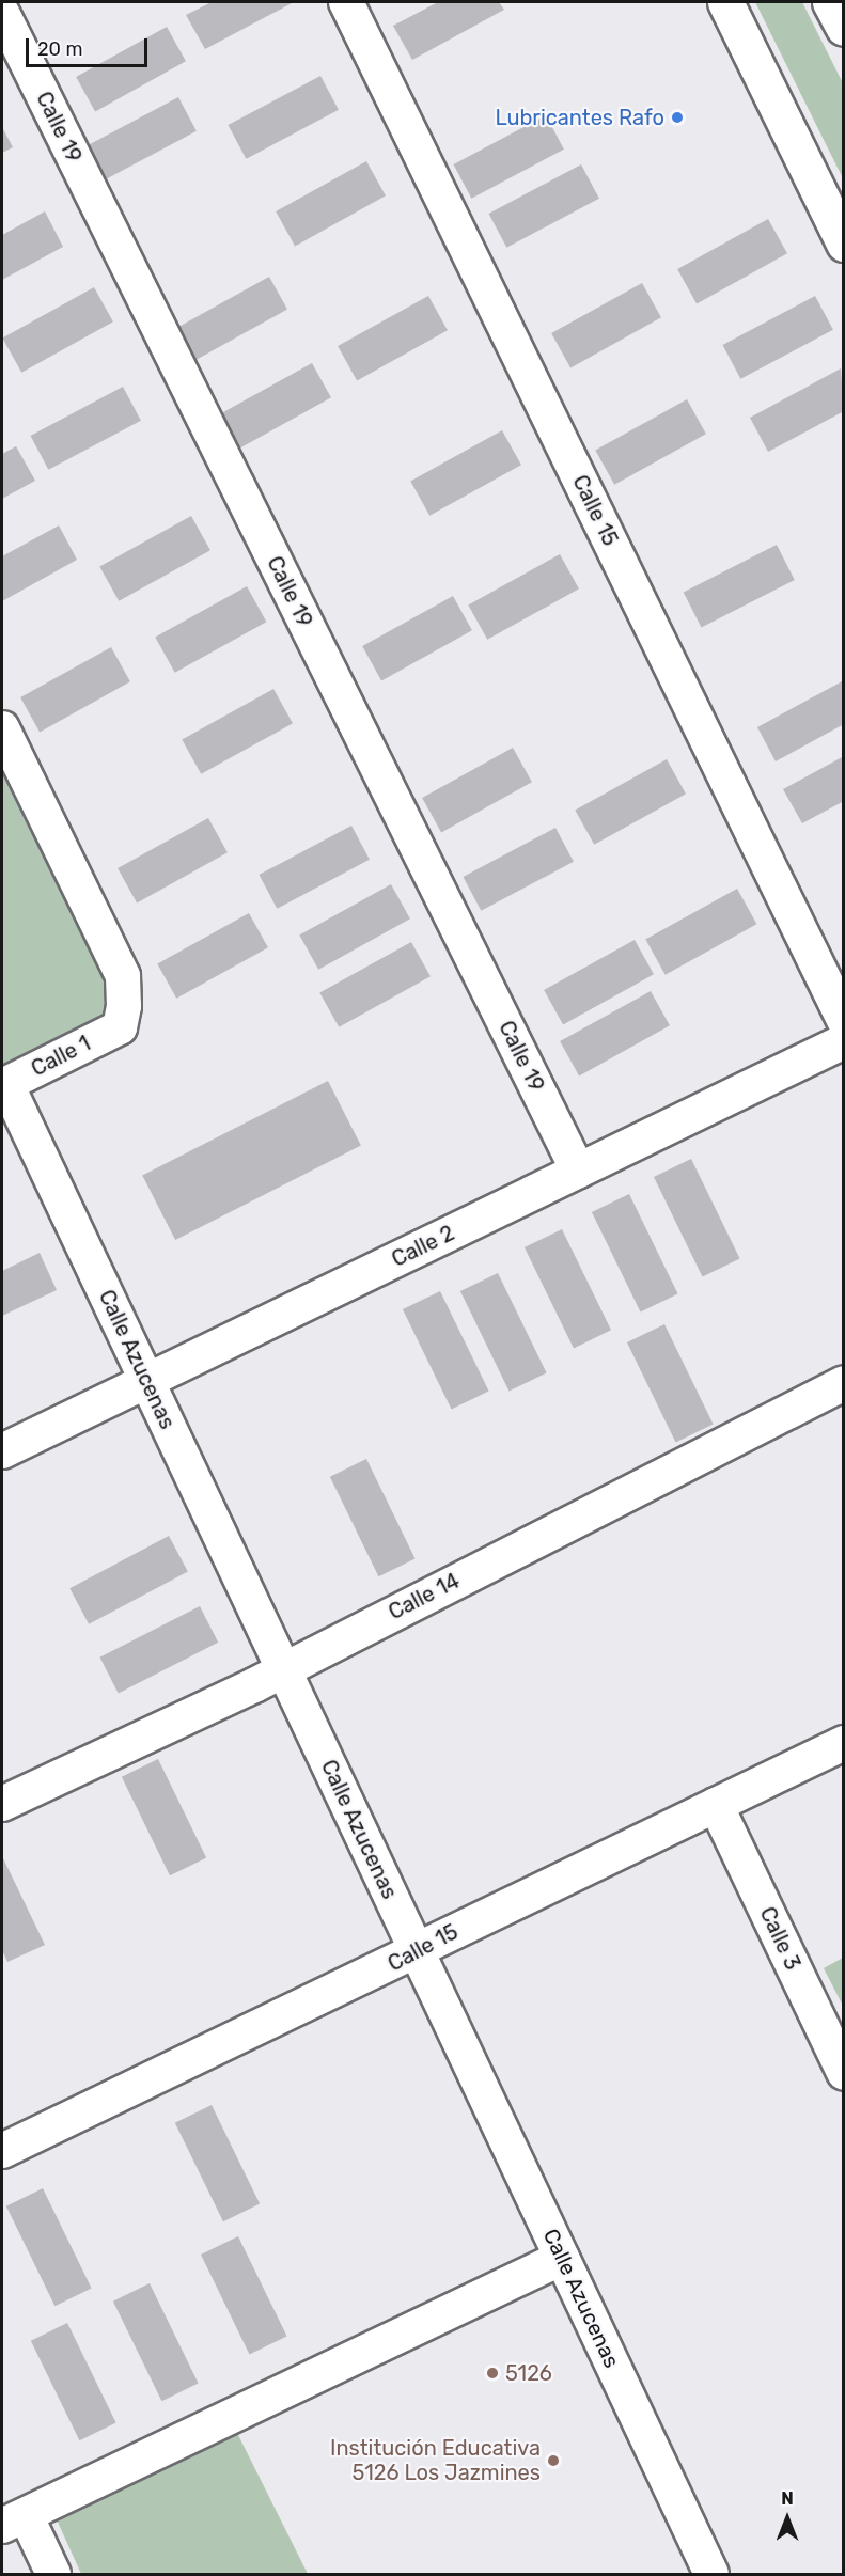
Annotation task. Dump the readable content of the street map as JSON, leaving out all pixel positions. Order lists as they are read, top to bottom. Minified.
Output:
{"streets":{"street":["Calle 19","Calle 15","Calle 1","Calle 2","Calle Azucenas","Calle 14","Calle 3"]},"crossings":[["Calle 19","Calle 2"],["Calle 15","Calle Azucenas"],["Calle 15","Calle 3"],["Calle 1","Calle Azucenas"],["Calle 2","Calle Azucenas"],["Calle Azucenas","Calle 14"]],"places":["Lubricantes Rafo","5126","Institución Educativa 5126 Los Jazmines"],"scale_bar":"20 m","north":"top"}
